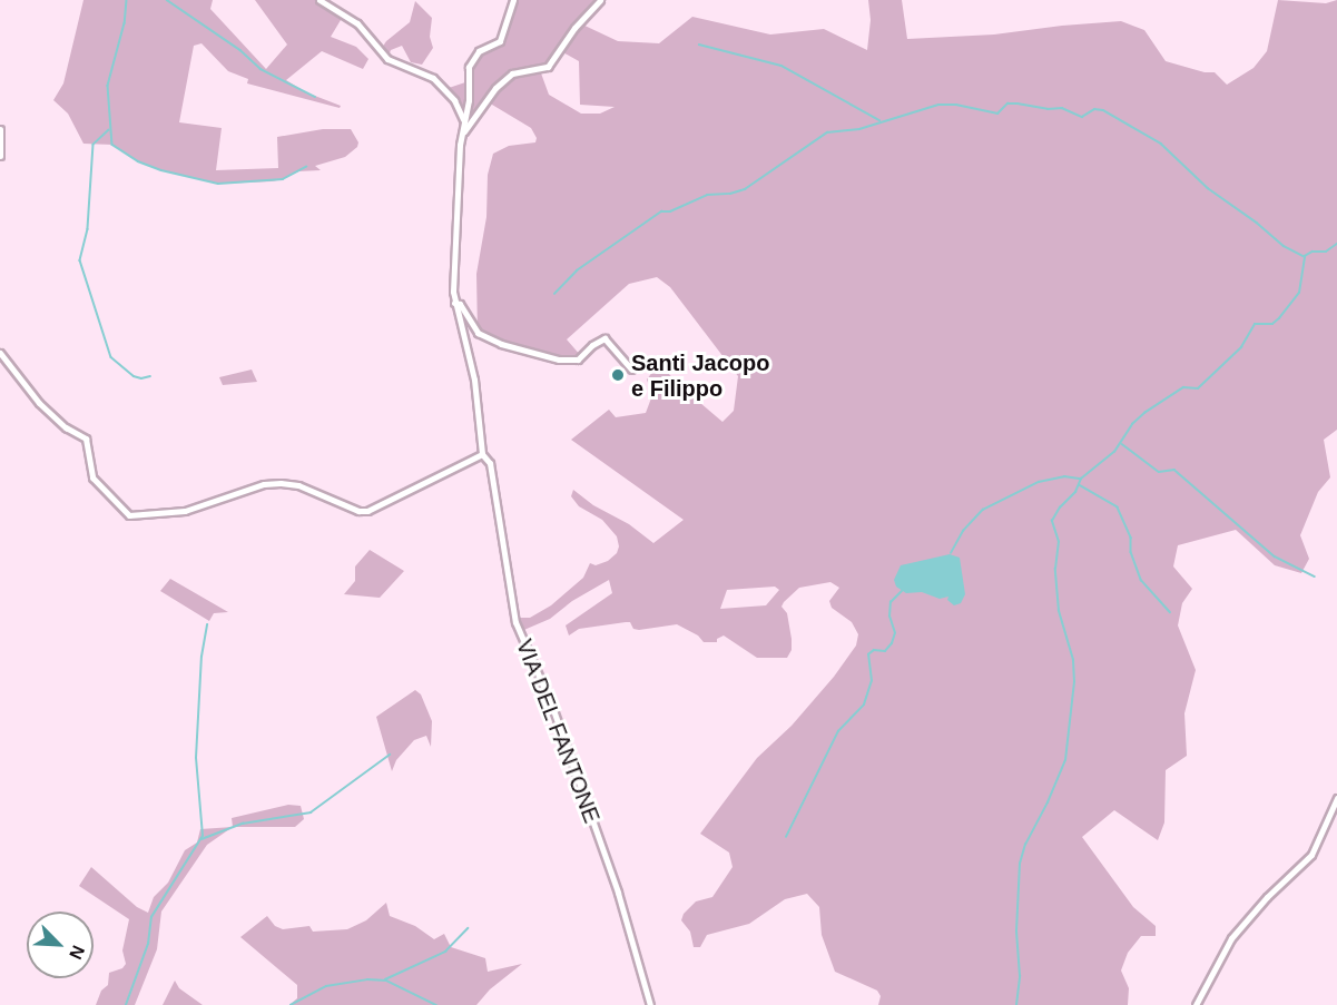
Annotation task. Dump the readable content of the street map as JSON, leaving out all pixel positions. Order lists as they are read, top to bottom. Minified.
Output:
{"streets":{"street":["VIA DEL FANTONE"]},"places":["Santi Jacopo e Filippo"],"north":"bottom right"}
